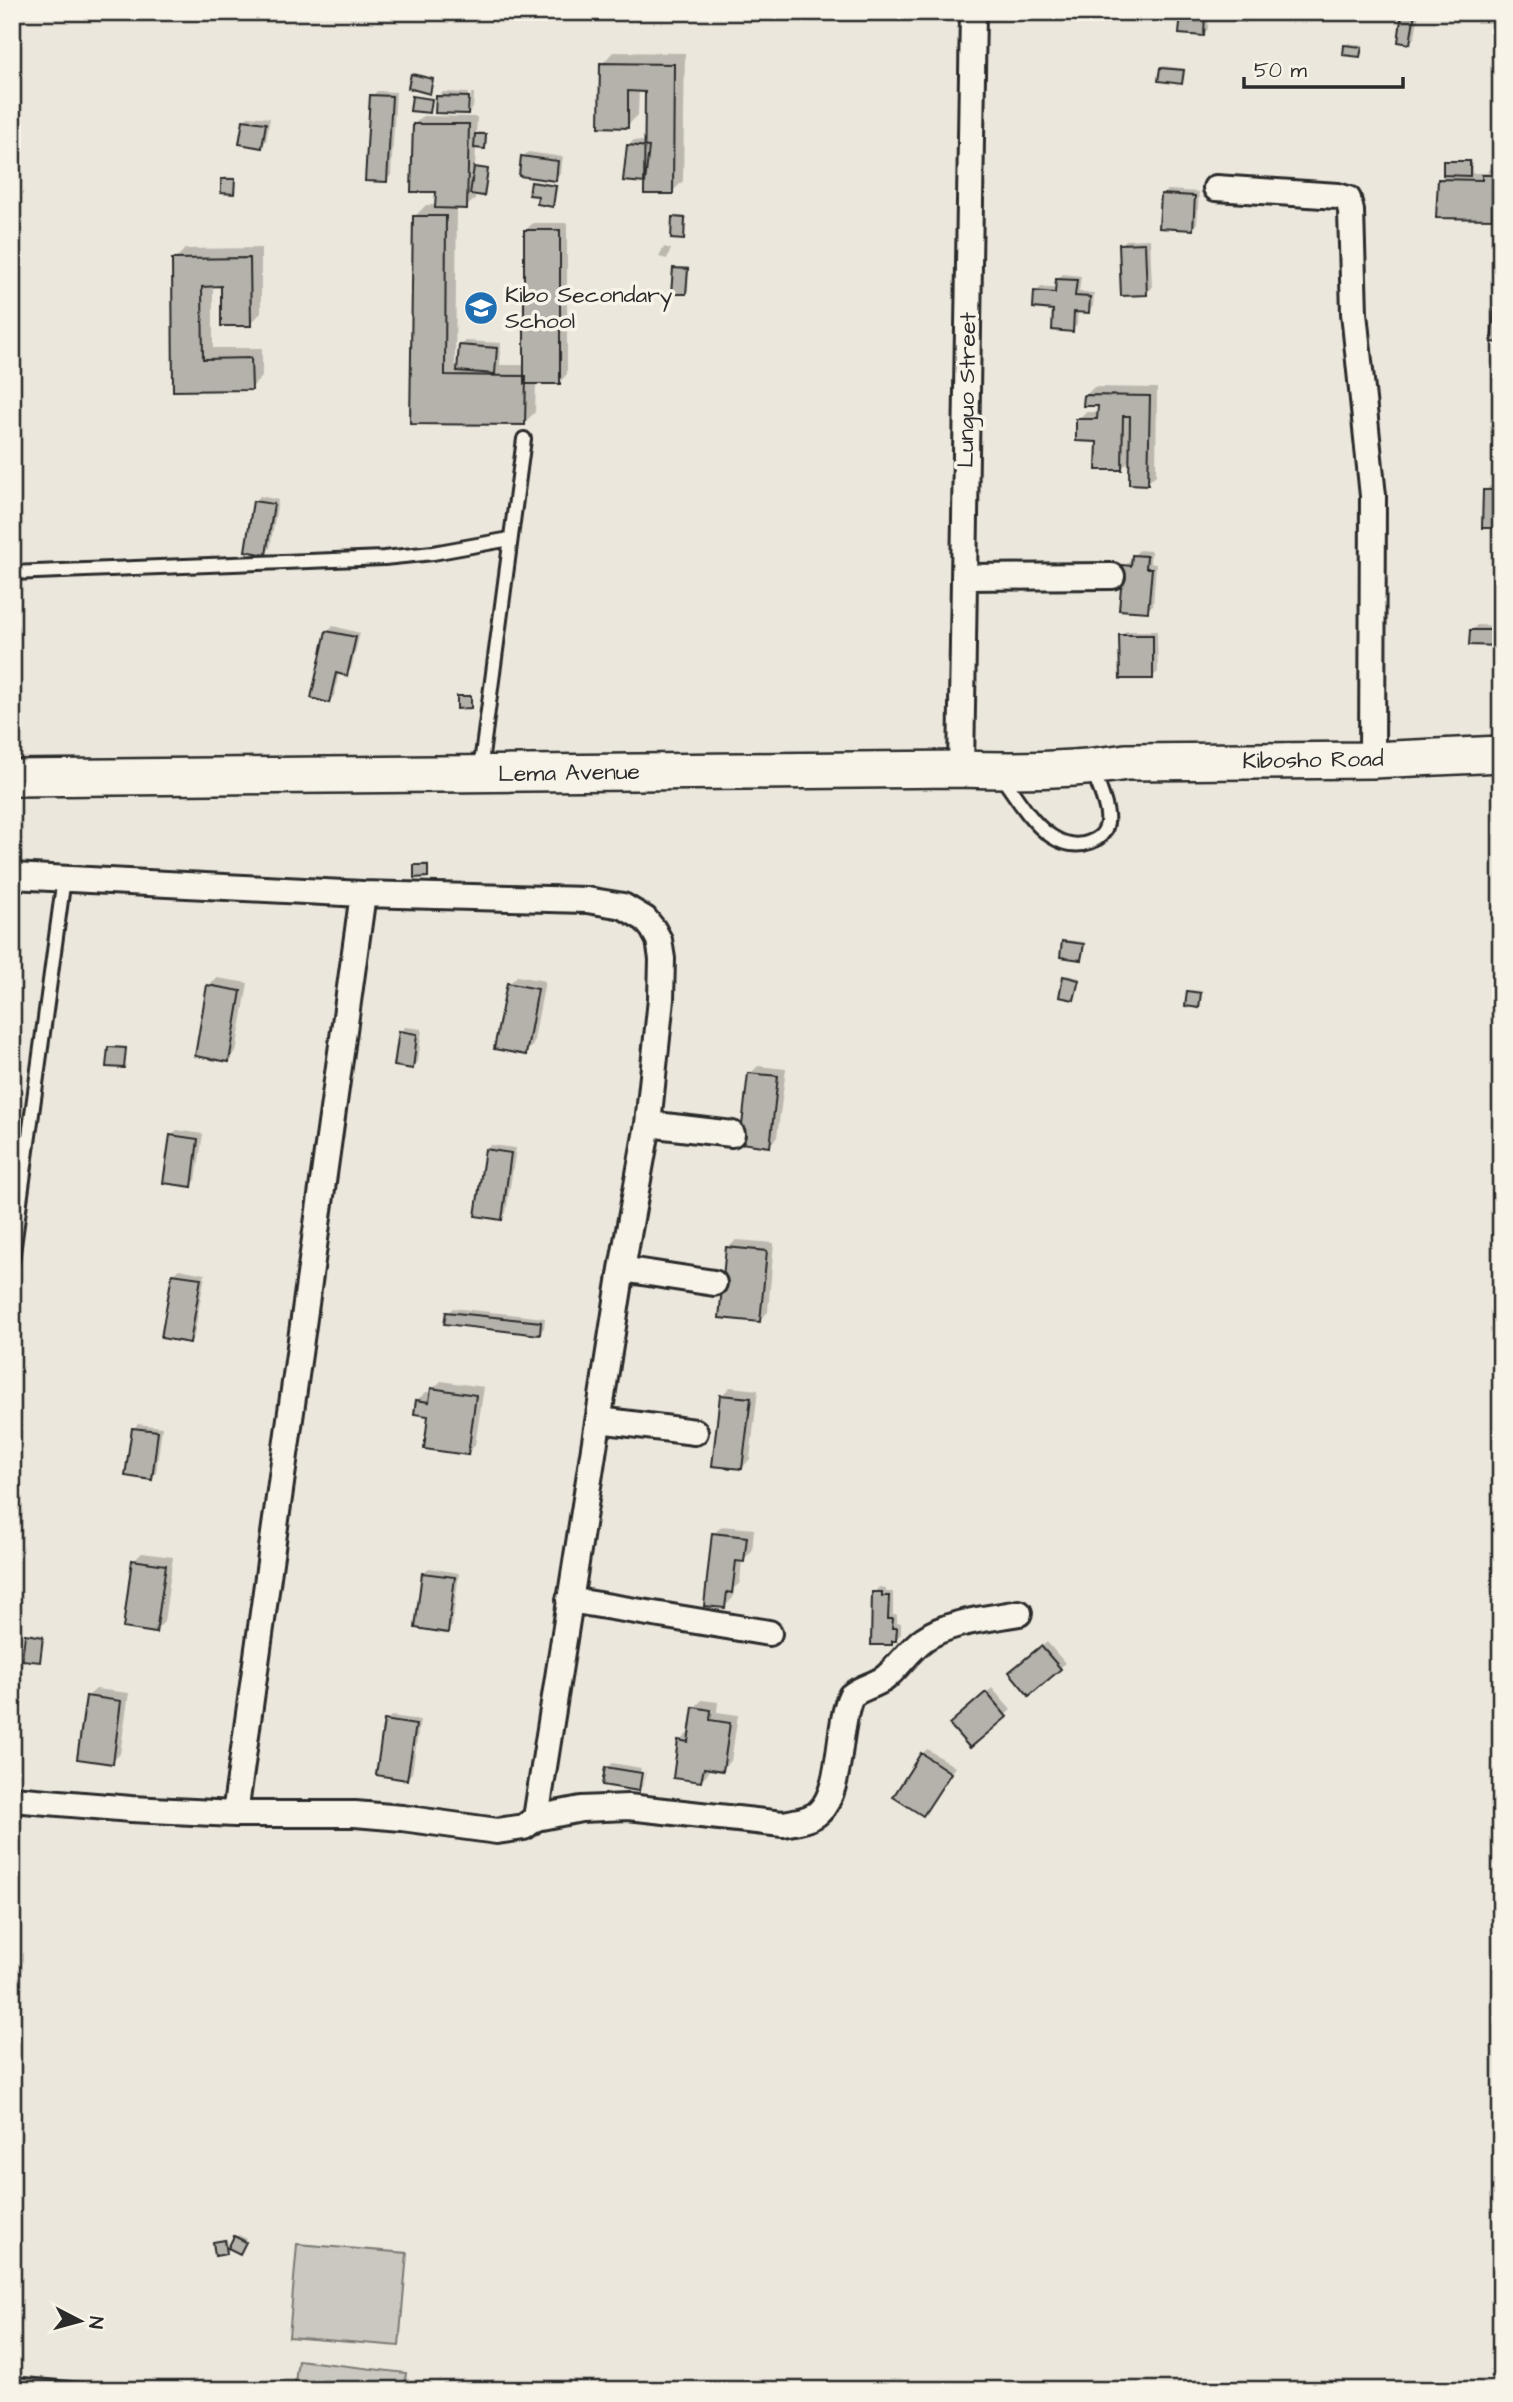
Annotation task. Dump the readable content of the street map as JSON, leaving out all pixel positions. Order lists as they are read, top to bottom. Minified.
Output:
{"streets":{"main road":["Kibosho Road","Lema Avenue"],"street":["Lunguo Street"]},"crossings":[["Lunguo Street","Lema Avenue"],["Kibosho Road","Lema Avenue"]],"places":{"school or university":["Kibo Secondary School"]},"scale_bar":"50 m","north":"right"}
